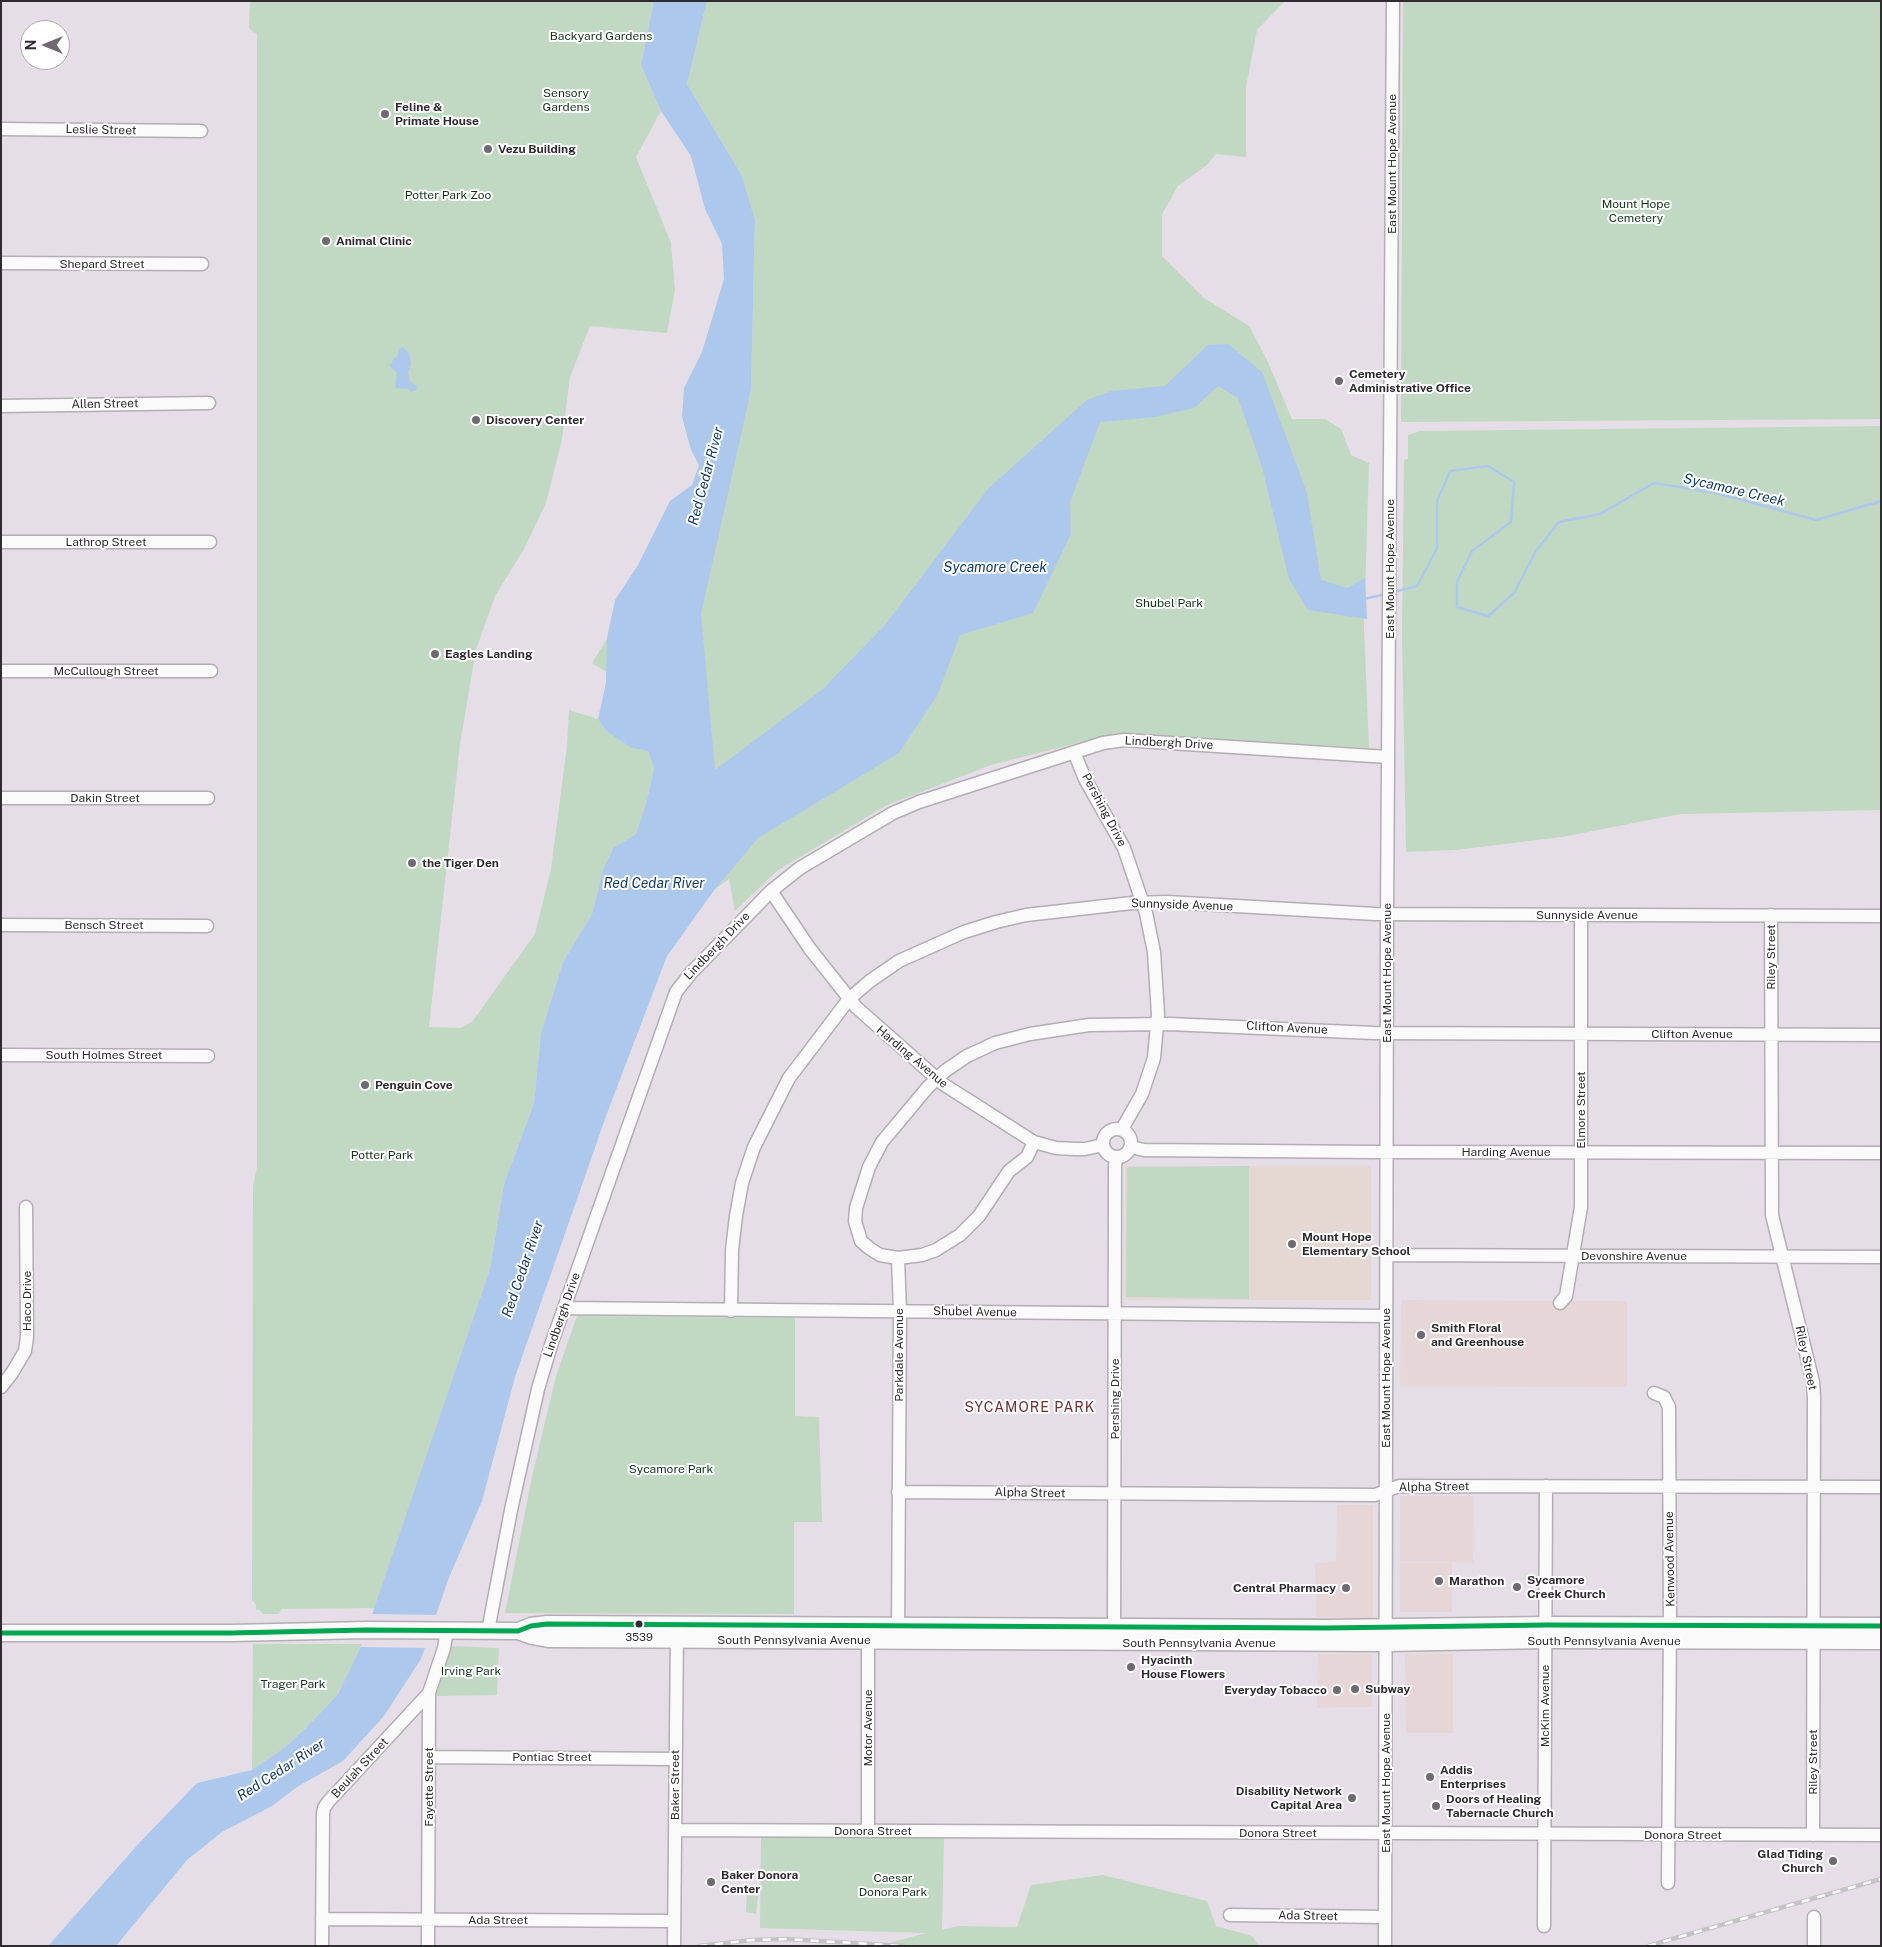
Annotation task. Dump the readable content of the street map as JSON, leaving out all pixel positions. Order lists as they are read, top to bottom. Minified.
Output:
{"streets":{"main road":["South Pennsylvania Avenue"],"street":["Leslie Street","East Mount Hope Avenue","Shepard Street","Allen Street","Lathrop Street","McCullough Street","Lindbergh Drive","Dakin Street","Pershing Drive","Sunnyside Avenue","Bensch Street","Riley Street","Clifton Avenue","South Holmes Street","Harding Avenue","Elmore Street","Devonshire Avenue","Haco Drive","Shubel Avenue","Parkdale Avenue","Alpha Street","Kenwood Avenue","McKim Avenue","Motor Avenue","Pontiac Street","Beulah Street","Baker Street","Fayette Street","Donora Street","Ada Street"]},"crossings":[["East Mount Hope Avenue","Lindbergh Drive"],["East Mount Hope Avenue","Sunnyside Avenue"],["East Mount Hope Avenue","Clifton Avenue"],["East Mount Hope Avenue","Harding Avenue"],["East Mount Hope Avenue","Devonshire Avenue"],["East Mount Hope Avenue","Shubel Avenue"],["East Mount Hope Avenue","Alpha Street"],["East Mount Hope Avenue","South Pennsylvania Avenue"],["East Mount Hope Avenue","Donora Street"],["East Mount Hope Avenue","Ada Street"],["Lindbergh Drive","Pershing Drive"],["Lindbergh Drive","Harding Avenue"],["Lindbergh Drive","Shubel Avenue"],["Lindbergh Drive","South Pennsylvania Avenue"],["Pershing Drive","Sunnyside Avenue"],["Pershing Drive","Clifton Avenue"],["Pershing Drive","Harding Avenue"],["Pershing Drive","Shubel Avenue"],["Pershing Drive","Alpha Street"],["Pershing Drive","South Pennsylvania Avenue"],["Sunnyside Avenue","Riley Street"],["Sunnyside Avenue","Harding Avenue"],["Sunnyside Avenue","Elmore Street"],["Sunnyside Avenue","Shubel Avenue"],["Riley Street","Clifton Avenue"],["Riley Street","Harding Avenue"],["Riley Street","Devonshire Avenue"],["Riley Street","Alpha Street"],["Riley Street","South Pennsylvania Avenue"],["Riley Street","Donora Street"],["Clifton Avenue","Harding Avenue"],["Clifton Avenue","Elmore Street"],["Clifton Avenue","Parkdale Avenue"],["Harding Avenue","Elmore Street"],["Elmore Street","Devonshire Avenue"],["Shubel Avenue","Parkdale Avenue"],["Parkdale Avenue","Alpha Street"],["Parkdale Avenue","South Pennsylvania Avenue"],["Alpha Street","Kenwood Avenue"],["Alpha Street","McKim Avenue"],["Kenwood Avenue","South Pennsylvania Avenue"],["Kenwood Avenue","Donora Street"],["South Pennsylvania Avenue","McKim Avenue"],["South Pennsylvania Avenue","Motor Avenue"],["South Pennsylvania Avenue","Baker Street"],["South Pennsylvania Avenue","Fayette Street"],["McKim Avenue","Donora Street"],["Motor Avenue","Donora Street"],["Pontiac Street","Baker Street"],["Pontiac Street","Fayette Street"],["Beulah Street","Fayette Street"],["Beulah Street","Ada Street"],["Baker Street","Donora Street"],["Baker Street","Ada Street"],["Fayette Street","Ada Street"]],"districts":["SYCAMORE PARK"],"water":["Red Cedar River","Sycamore Creek"],"parks":["Backyard Gardens","Sensory Gardens","Potter Park Zoo","Mount Hope Cemetery","Shubel Park","Potter Park","Sycamore Park","Irving Park","Trager Park","Caesar Donora Park"],"places":["Feline & Primate House","Vezu Building","Animal Clinic","Cemetery Administrative Office","Discovery Center","Eagles Landing","the Tiger Den","Penguin Cove","Mount Hope Elementary School","Smith Floral and Greenhouse","Marathon","Sycamore Creek Church","Central Pharmacy","3539","Hyacinth House Flowers","Subway","Everyday Tobacco","Addis Enterprises","Disability Network Capital Area","Doors of Healing Tabernacle Church","Glad Tiding Church","Baker Donora Center"],"north":"left"}
